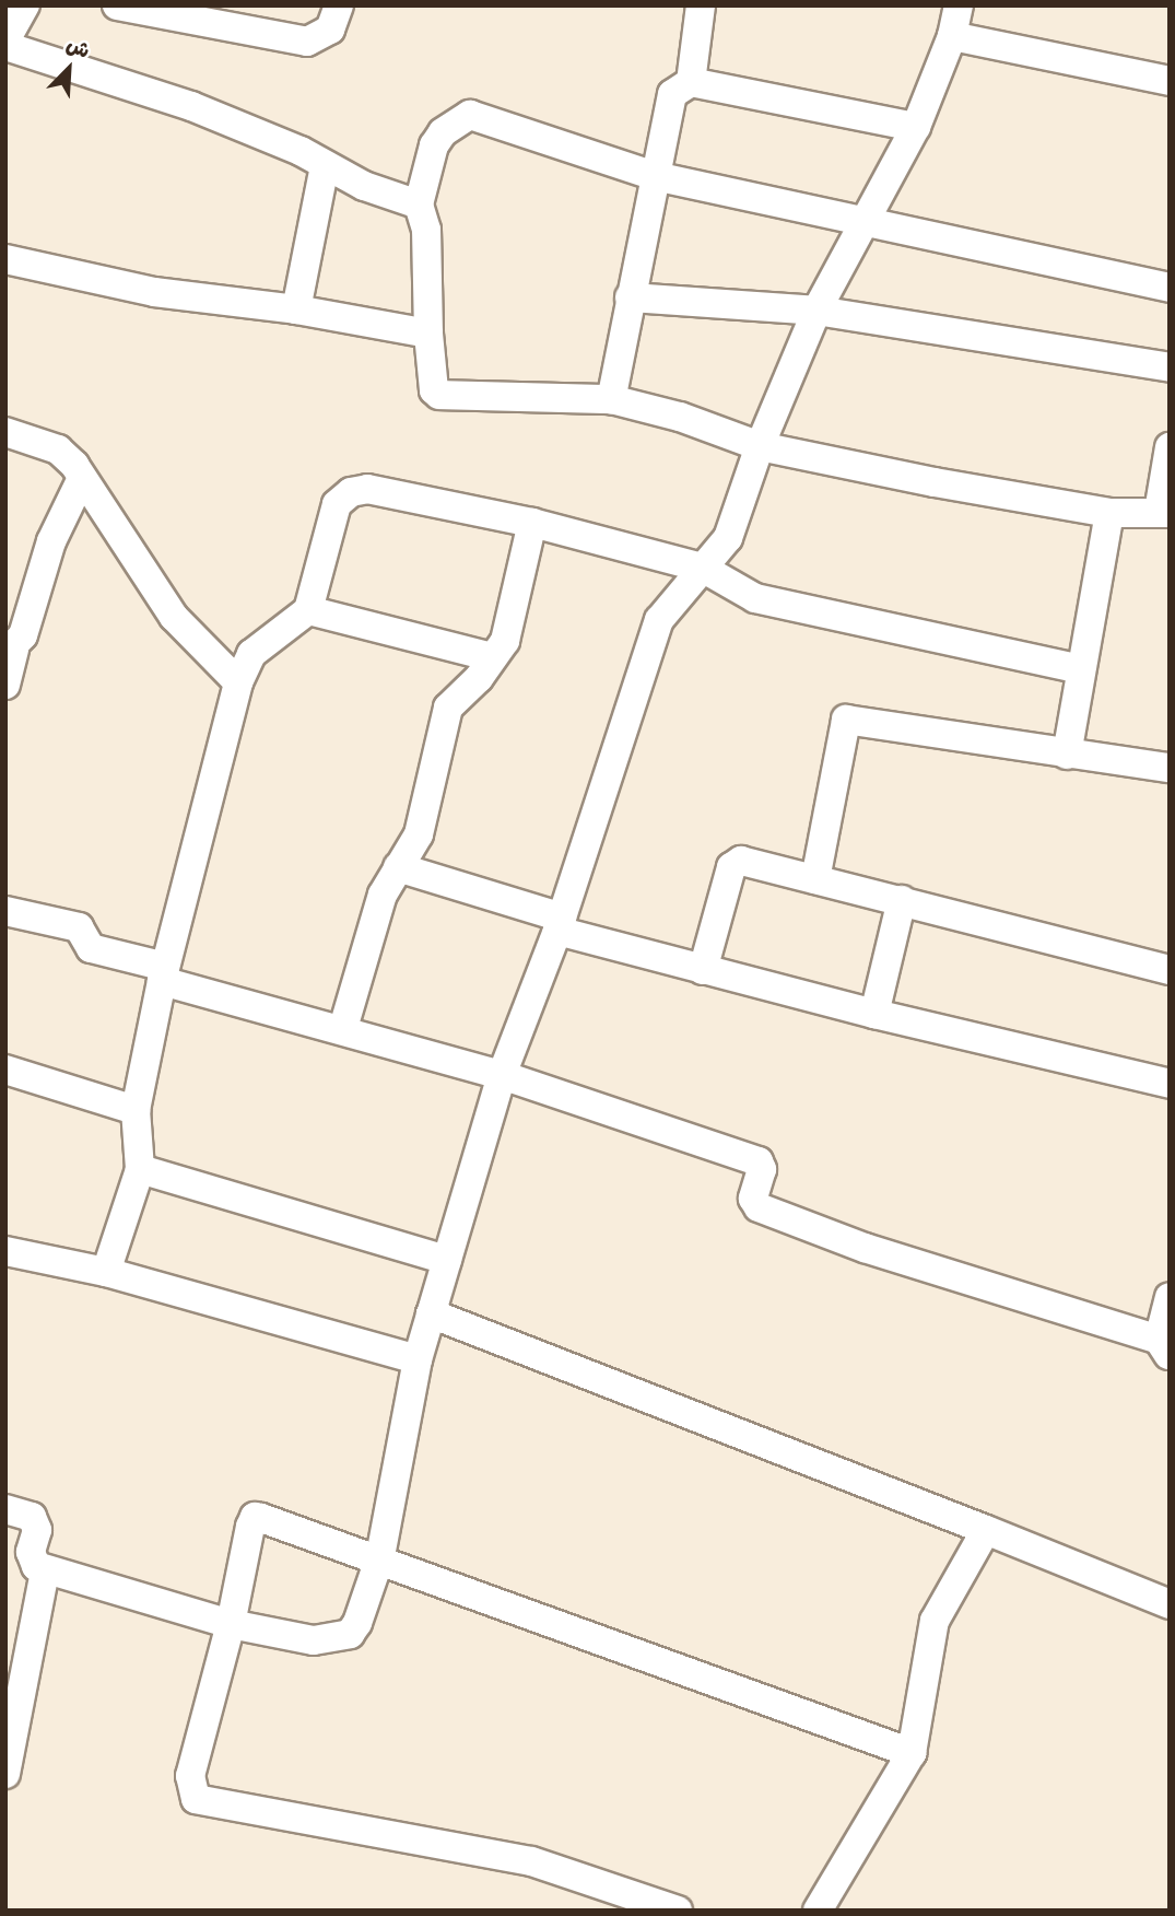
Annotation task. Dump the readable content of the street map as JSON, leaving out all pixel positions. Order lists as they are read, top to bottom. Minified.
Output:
{"north":"top right"}
